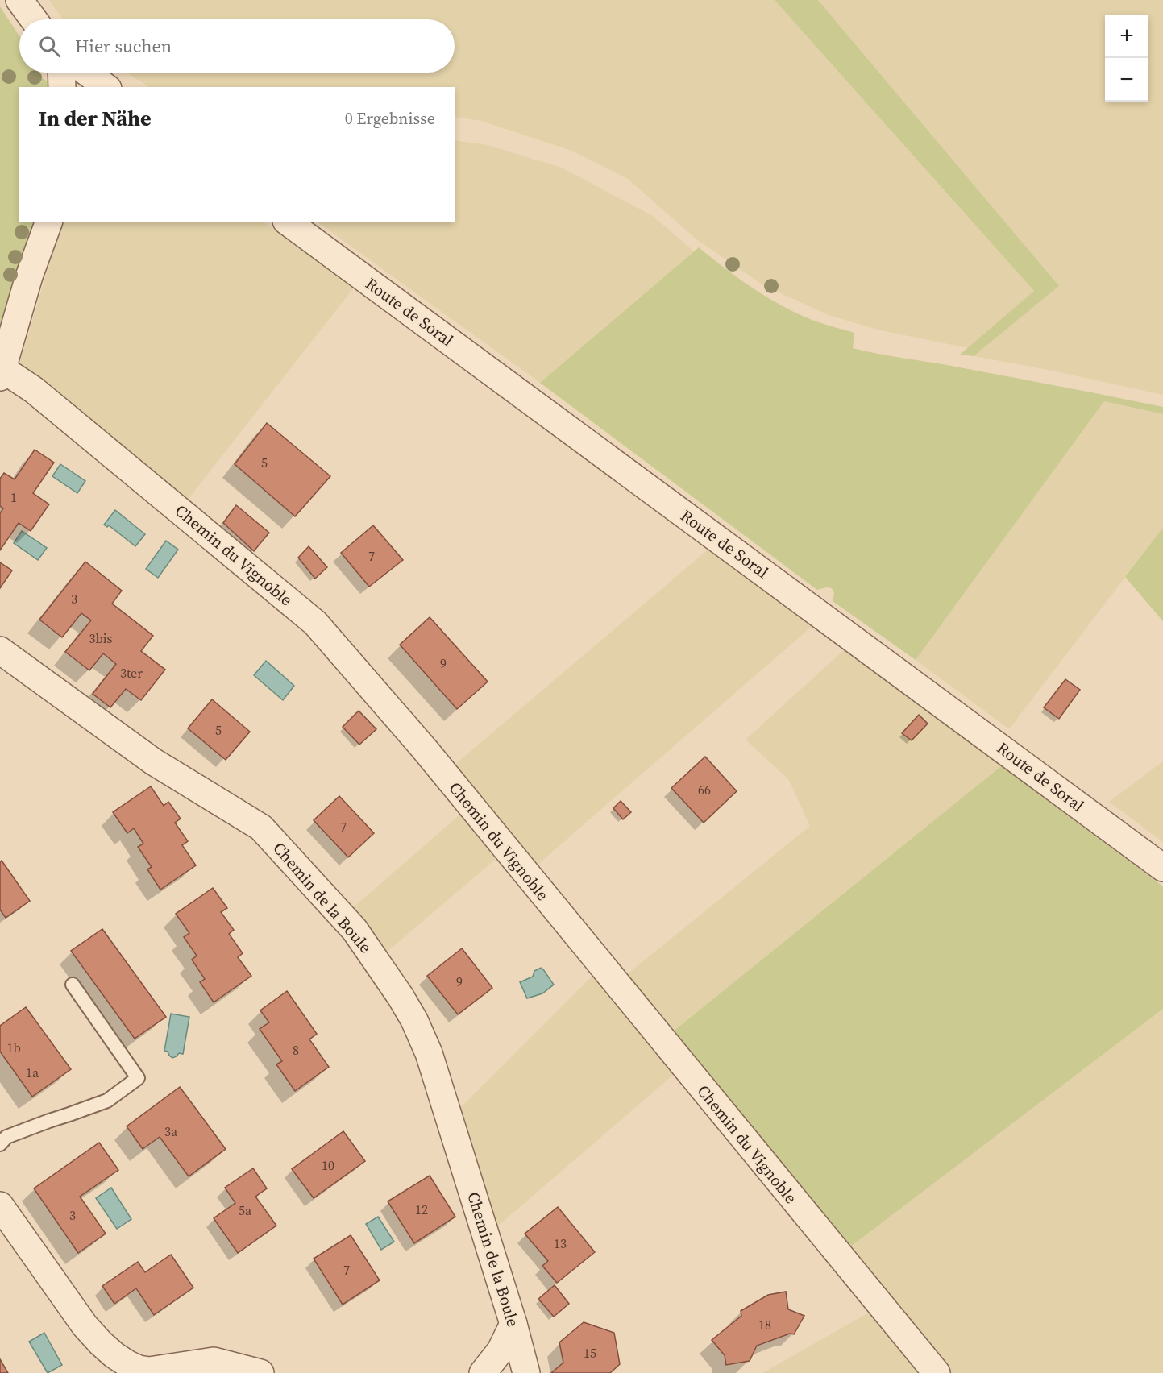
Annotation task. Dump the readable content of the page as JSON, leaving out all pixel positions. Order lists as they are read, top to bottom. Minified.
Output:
{"streets":{"street":["Route de Soral","Chemin du Vignoble","Chemin de la Boule"]},"house_numbers":["5","1","7","3","3bis","9","3ter","5","66","7","9","1b","8","1a","3a","10","12","5a","3","13","7","18","15"],"page":{"map_buttons":["+","−"],"search":"Hier suchen","heading":["In der Nähe","0 Ergebnisse"]}}
